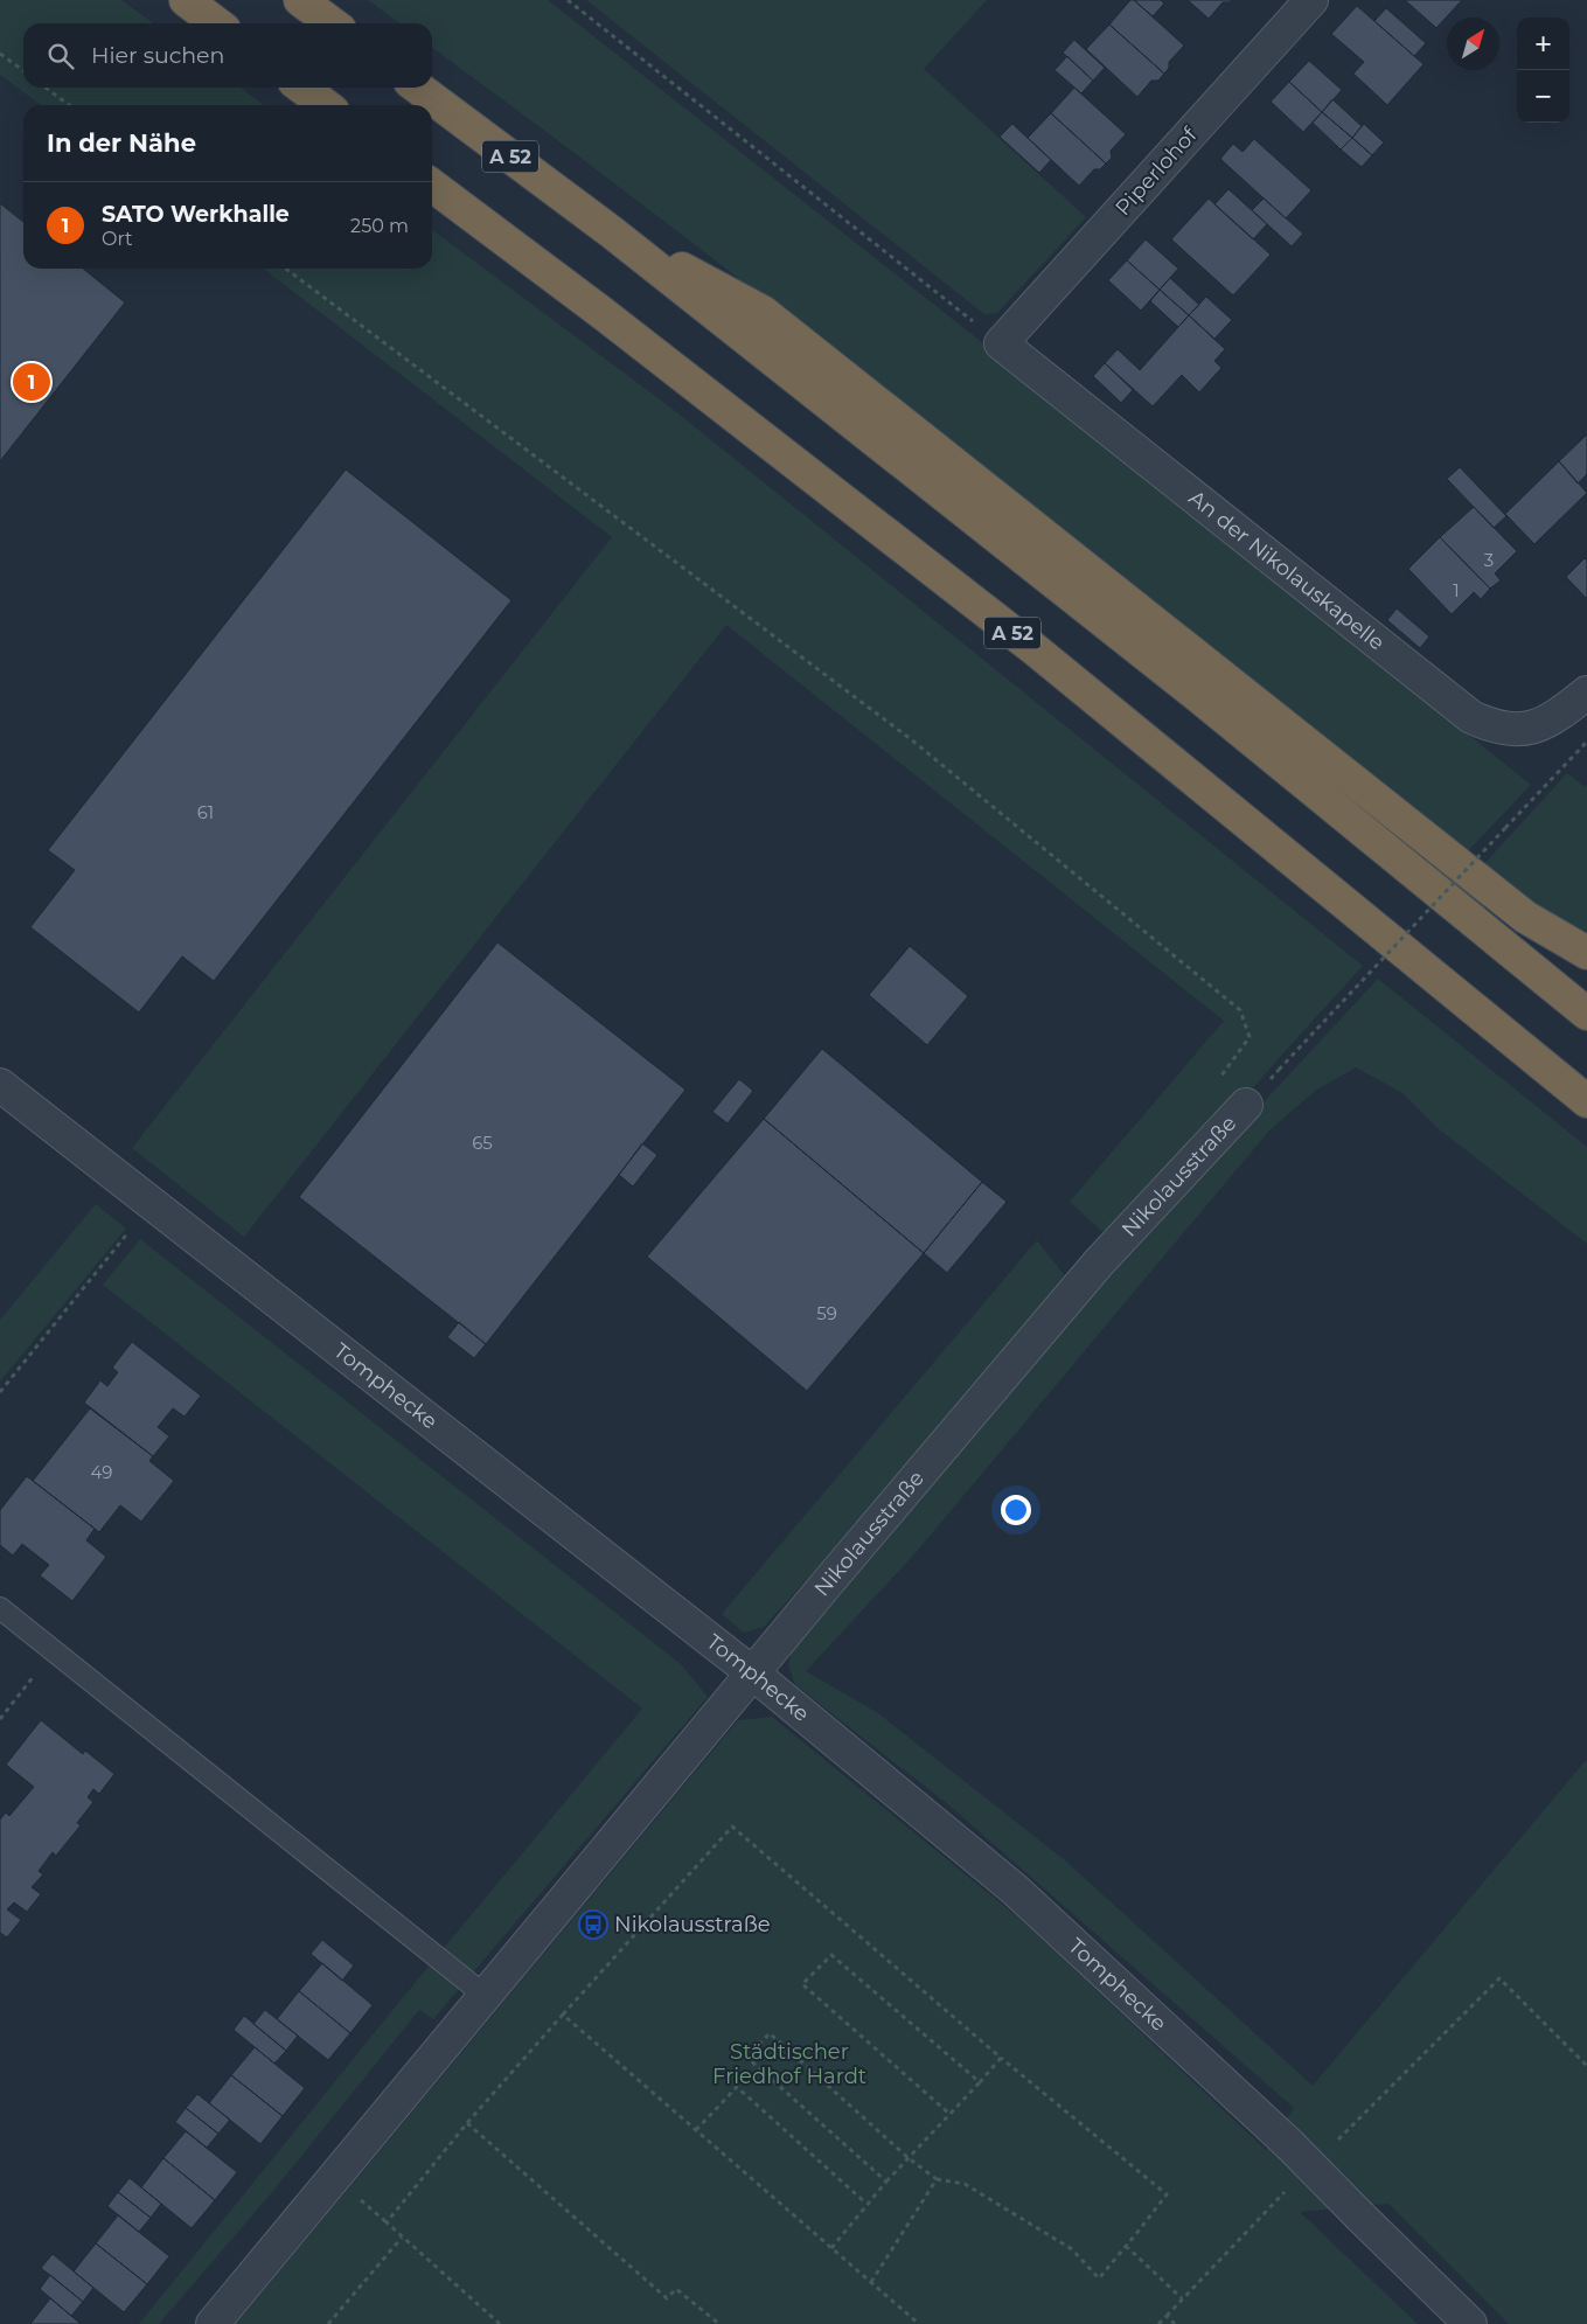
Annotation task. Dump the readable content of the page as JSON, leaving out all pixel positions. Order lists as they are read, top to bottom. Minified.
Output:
{"streets":{"highway":["A 52"],"street":["Piperlohof","An der Nikolauskapelle","Nikolausstraße","Tomphecke"]},"crossings":[["Piperlohof","An der Nikolauskapelle"],["Nikolausstraße","Tomphecke"]],"parks":["Städtischer Friedhof Hardt"],"places":{"bus stop":["Nikolausstraße"]},"house_numbers":["3","1","61","65","59","49"],"north":"top right","page":{"map_buttons":["+","−"],"search":"Hier suchen","heading":"In der Nähe","list":[{"mark":"1","name":"SATO Werkhalle","note":"Ort","value":"250 m"}],"pins":"1"}}
